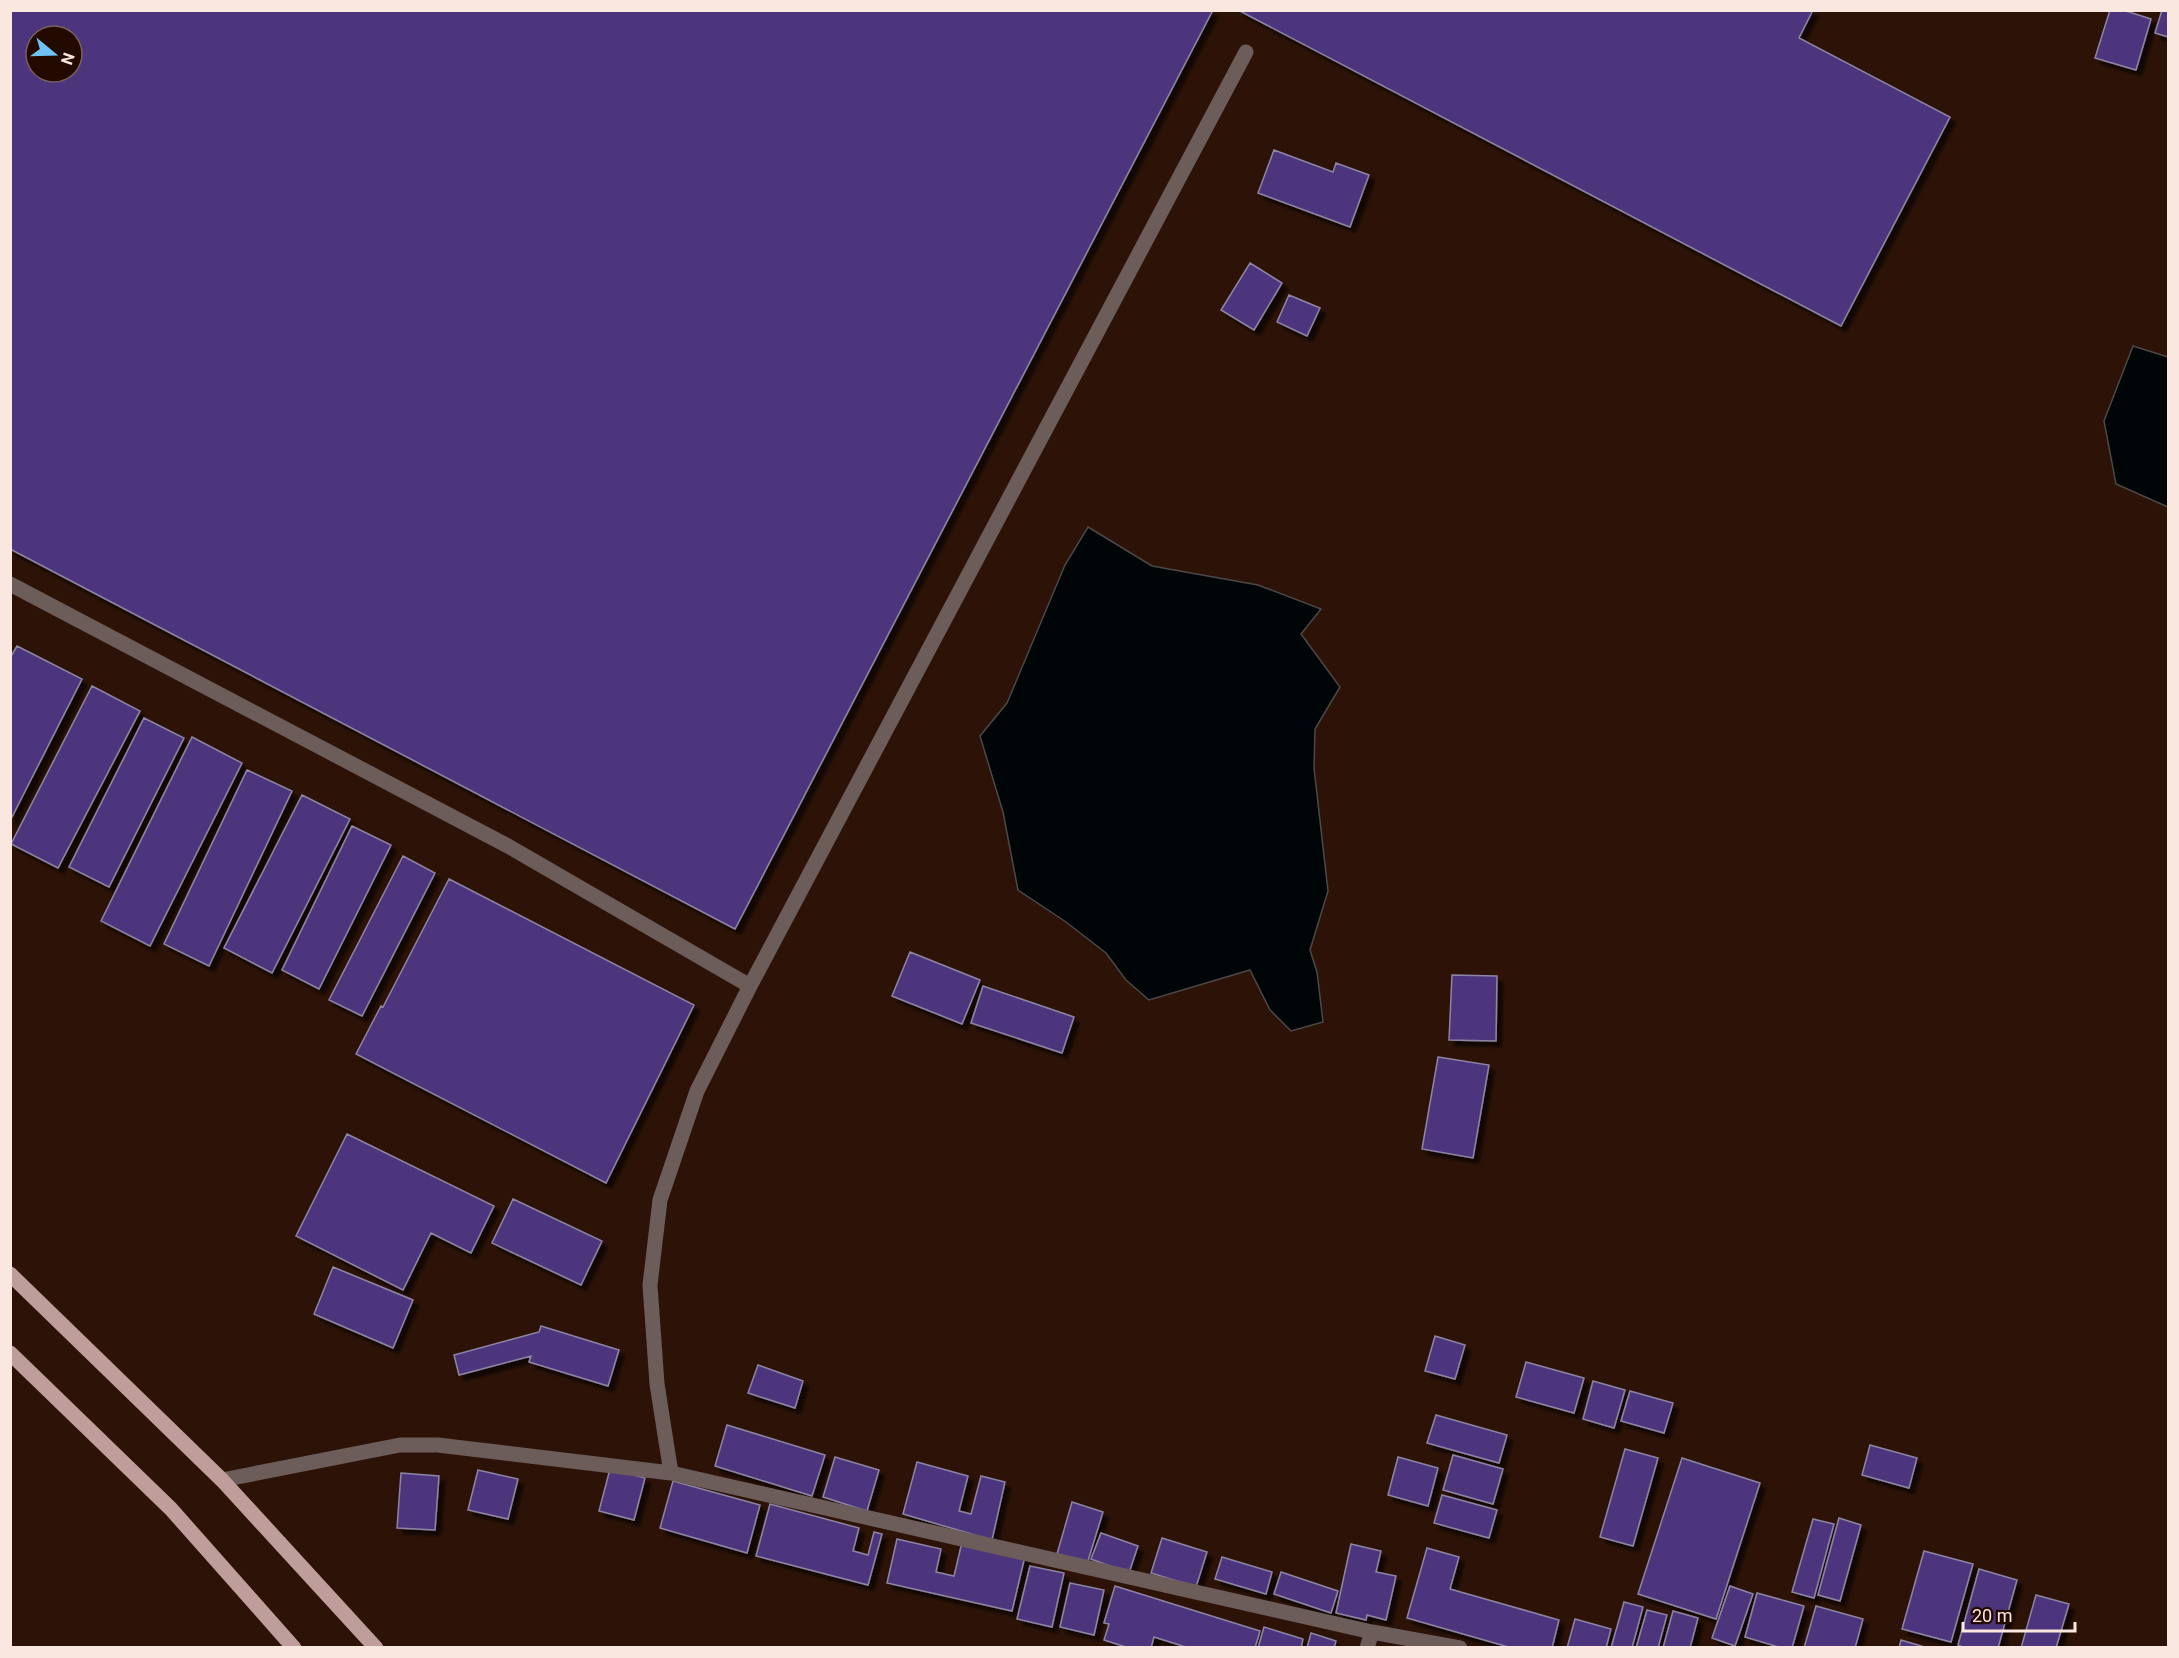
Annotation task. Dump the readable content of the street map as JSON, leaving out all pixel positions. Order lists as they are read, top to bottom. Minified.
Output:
{"scale_bar":"20 m","north":"right"}
